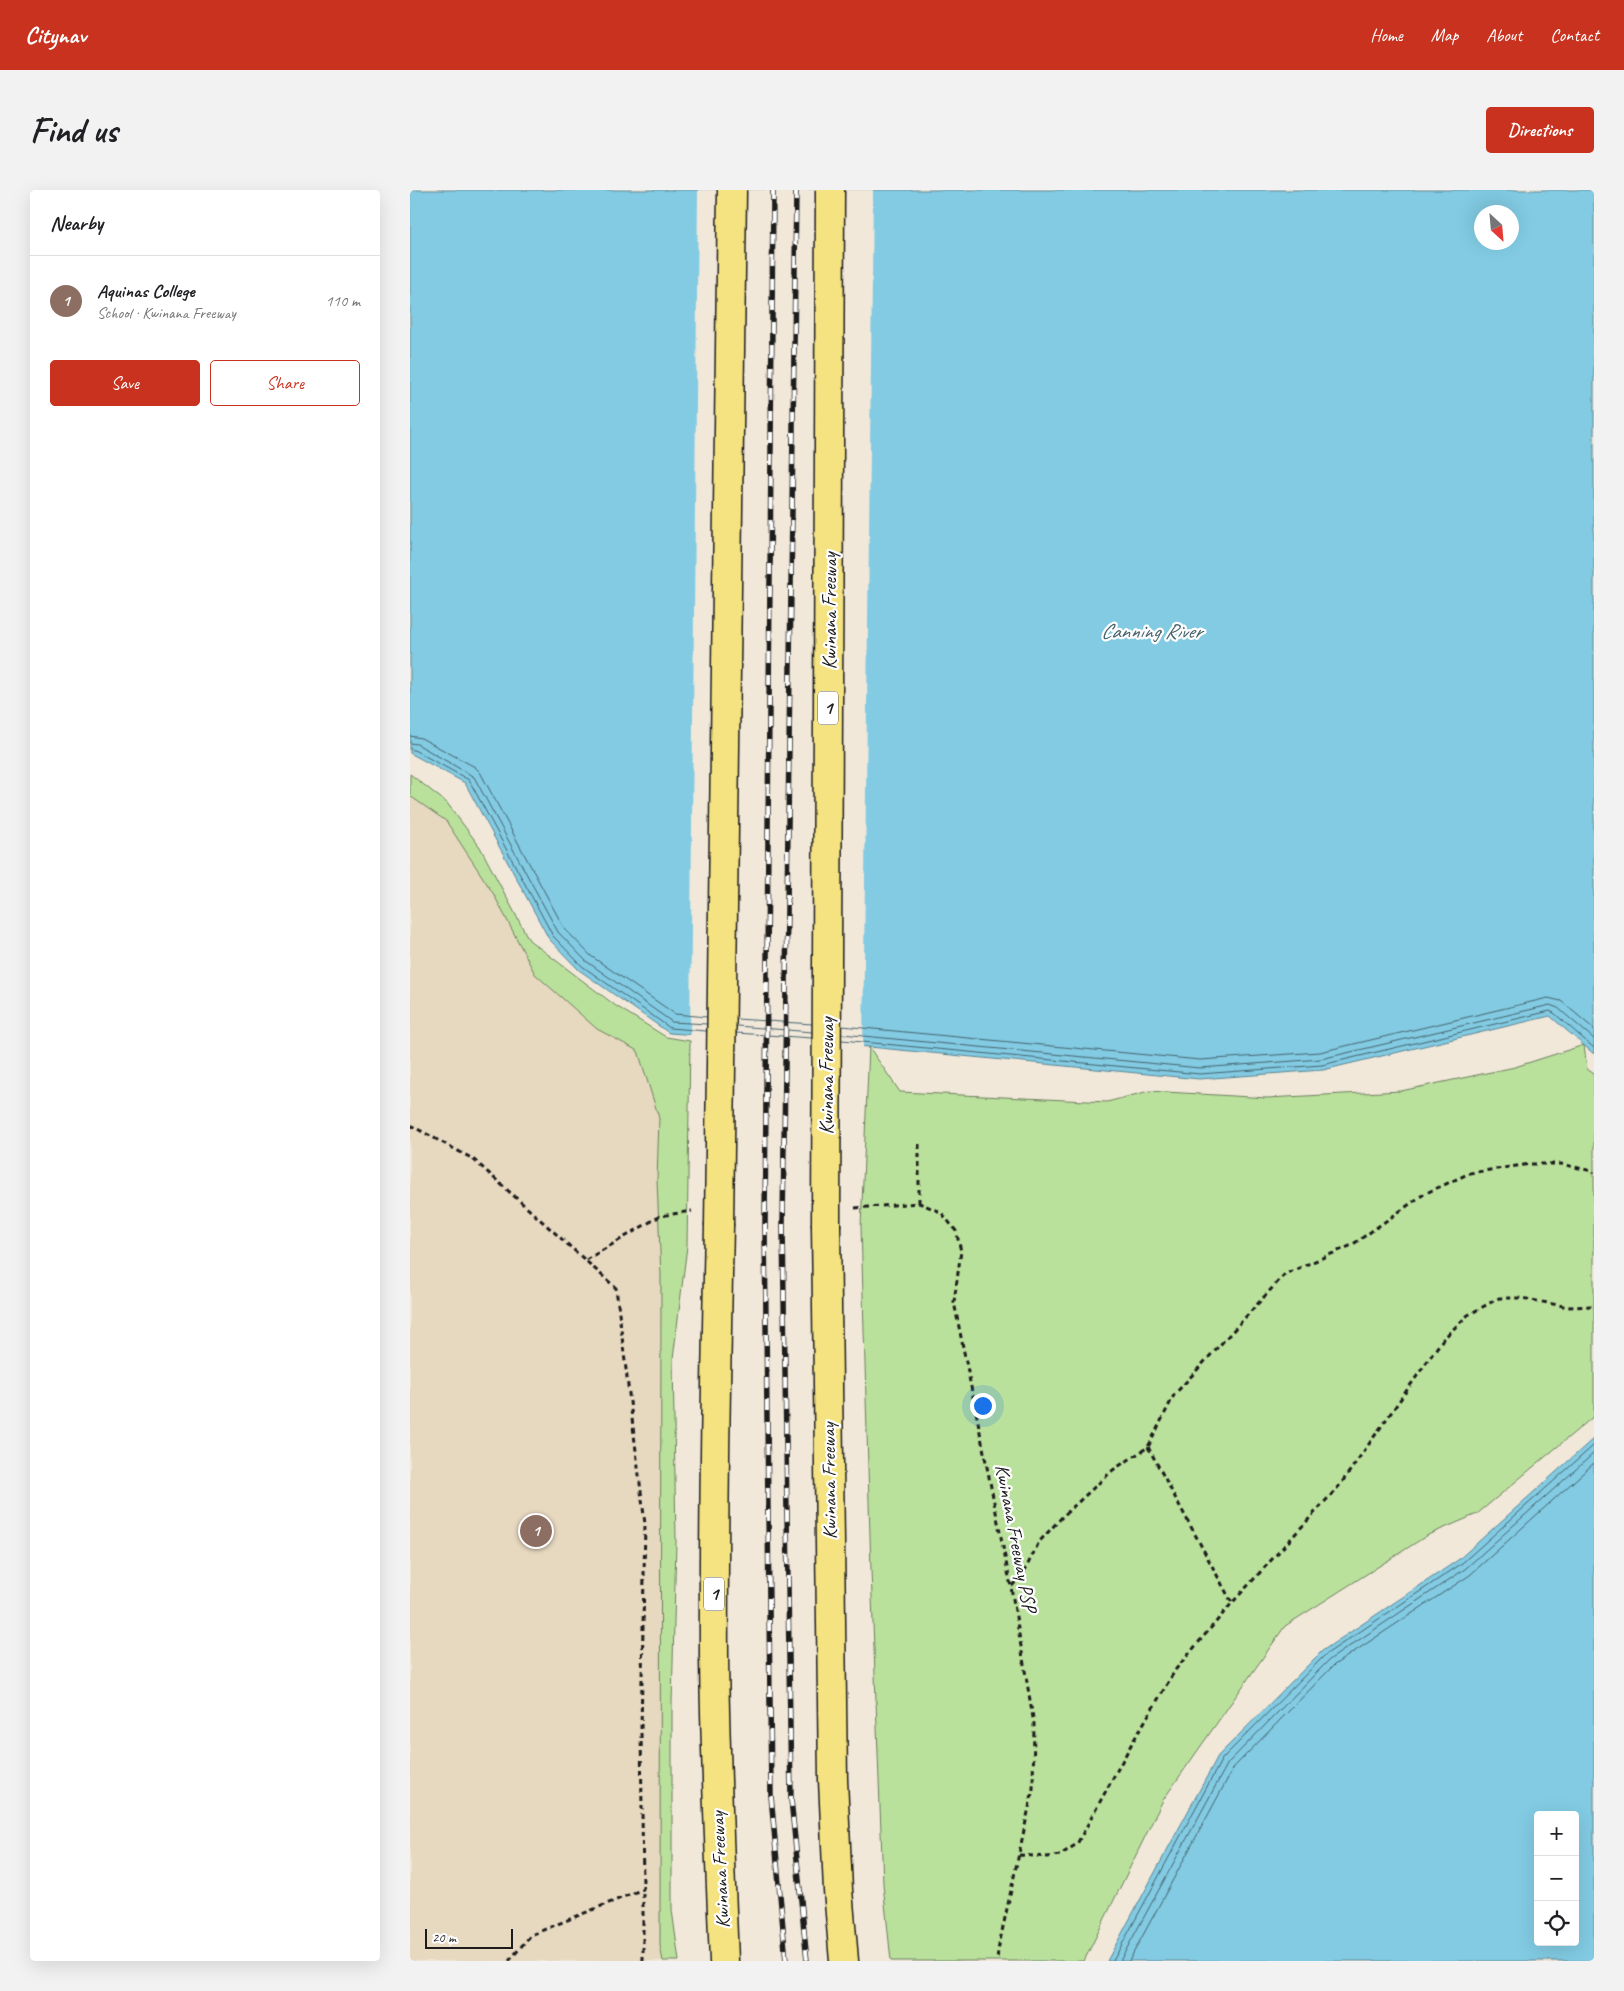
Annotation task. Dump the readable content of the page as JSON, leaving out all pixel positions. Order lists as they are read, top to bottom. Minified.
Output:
{"streets":{"highway":["Kwinana Freeway","1"],"path":["Kwinana Freeway PSP"]},"water":["Canning River"],"scale_bar":"20 m","north":"bottom right","page":{"header":"Citynav","nav":["Home","Map","About","Contact"],"buttons":["Directions",["Save","Share"]],"title":"Find us","heading":"Nearby","list":[{"mark":"1","name":"Aquinas College","note":"School · Kwinana Freeway","value":"110 m"}],"pins":"1","map_buttons":["+","−"],"scale":"20 m"}}
